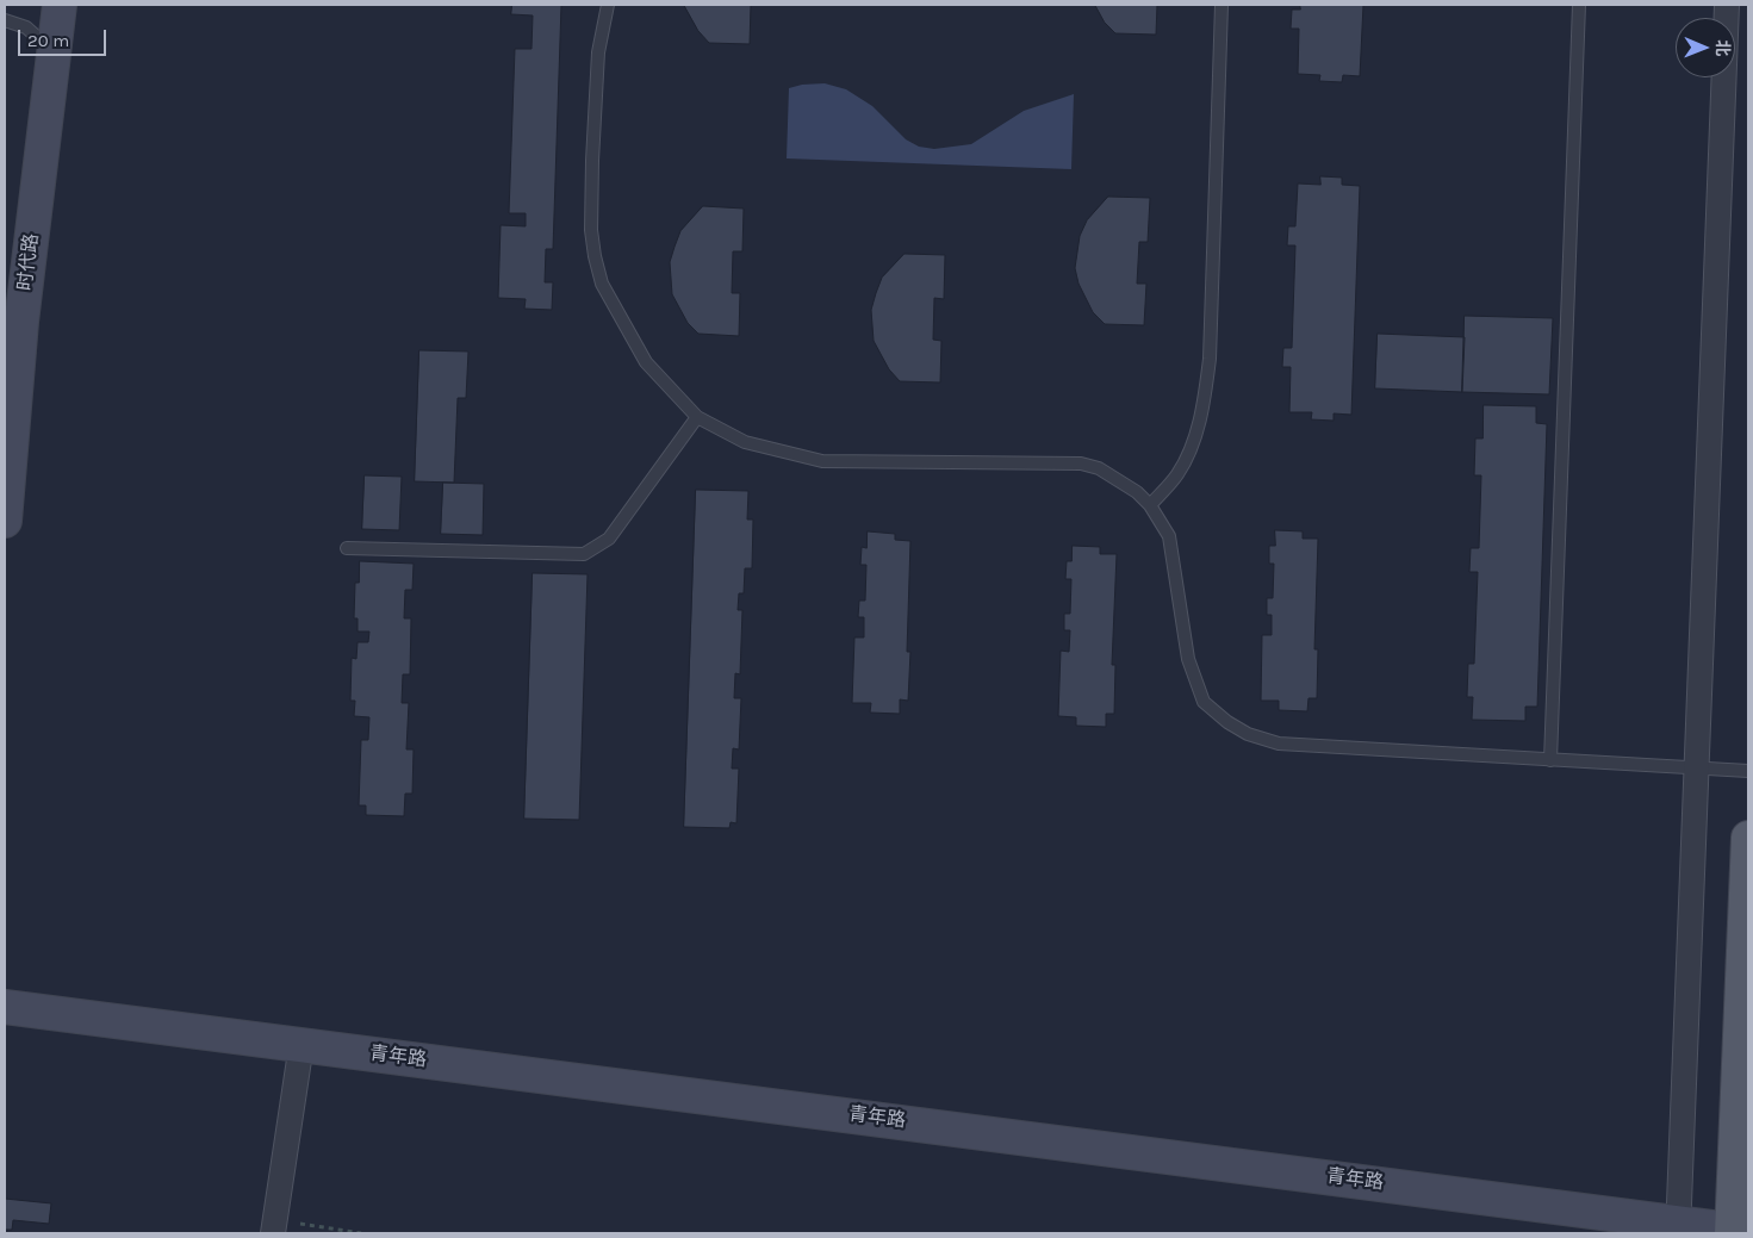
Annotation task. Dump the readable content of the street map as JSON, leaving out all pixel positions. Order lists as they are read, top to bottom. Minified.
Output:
{"streets":{"street":["时代路","青年路"]},"scale_bar":"20 m","north":"right"}
